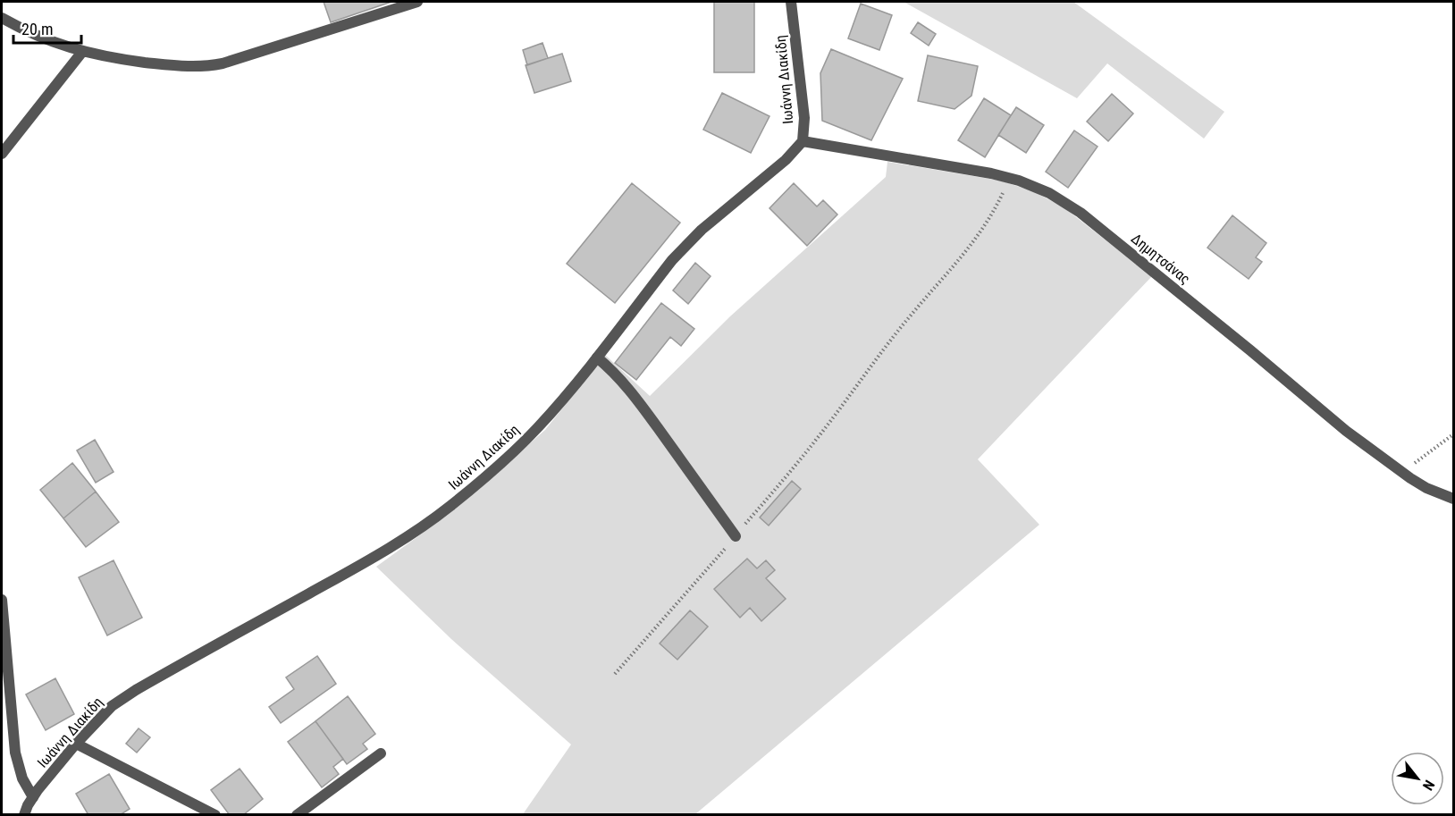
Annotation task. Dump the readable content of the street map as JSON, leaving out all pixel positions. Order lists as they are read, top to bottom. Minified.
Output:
{"streets":{"street":["Ιωάννη Διακίδη","Δημητσάνας"]},"crossings":[["Ιωάννη Διακίδη","Δημητσάνας"]],"scale_bar":"20 m","north":"bottom right"}
